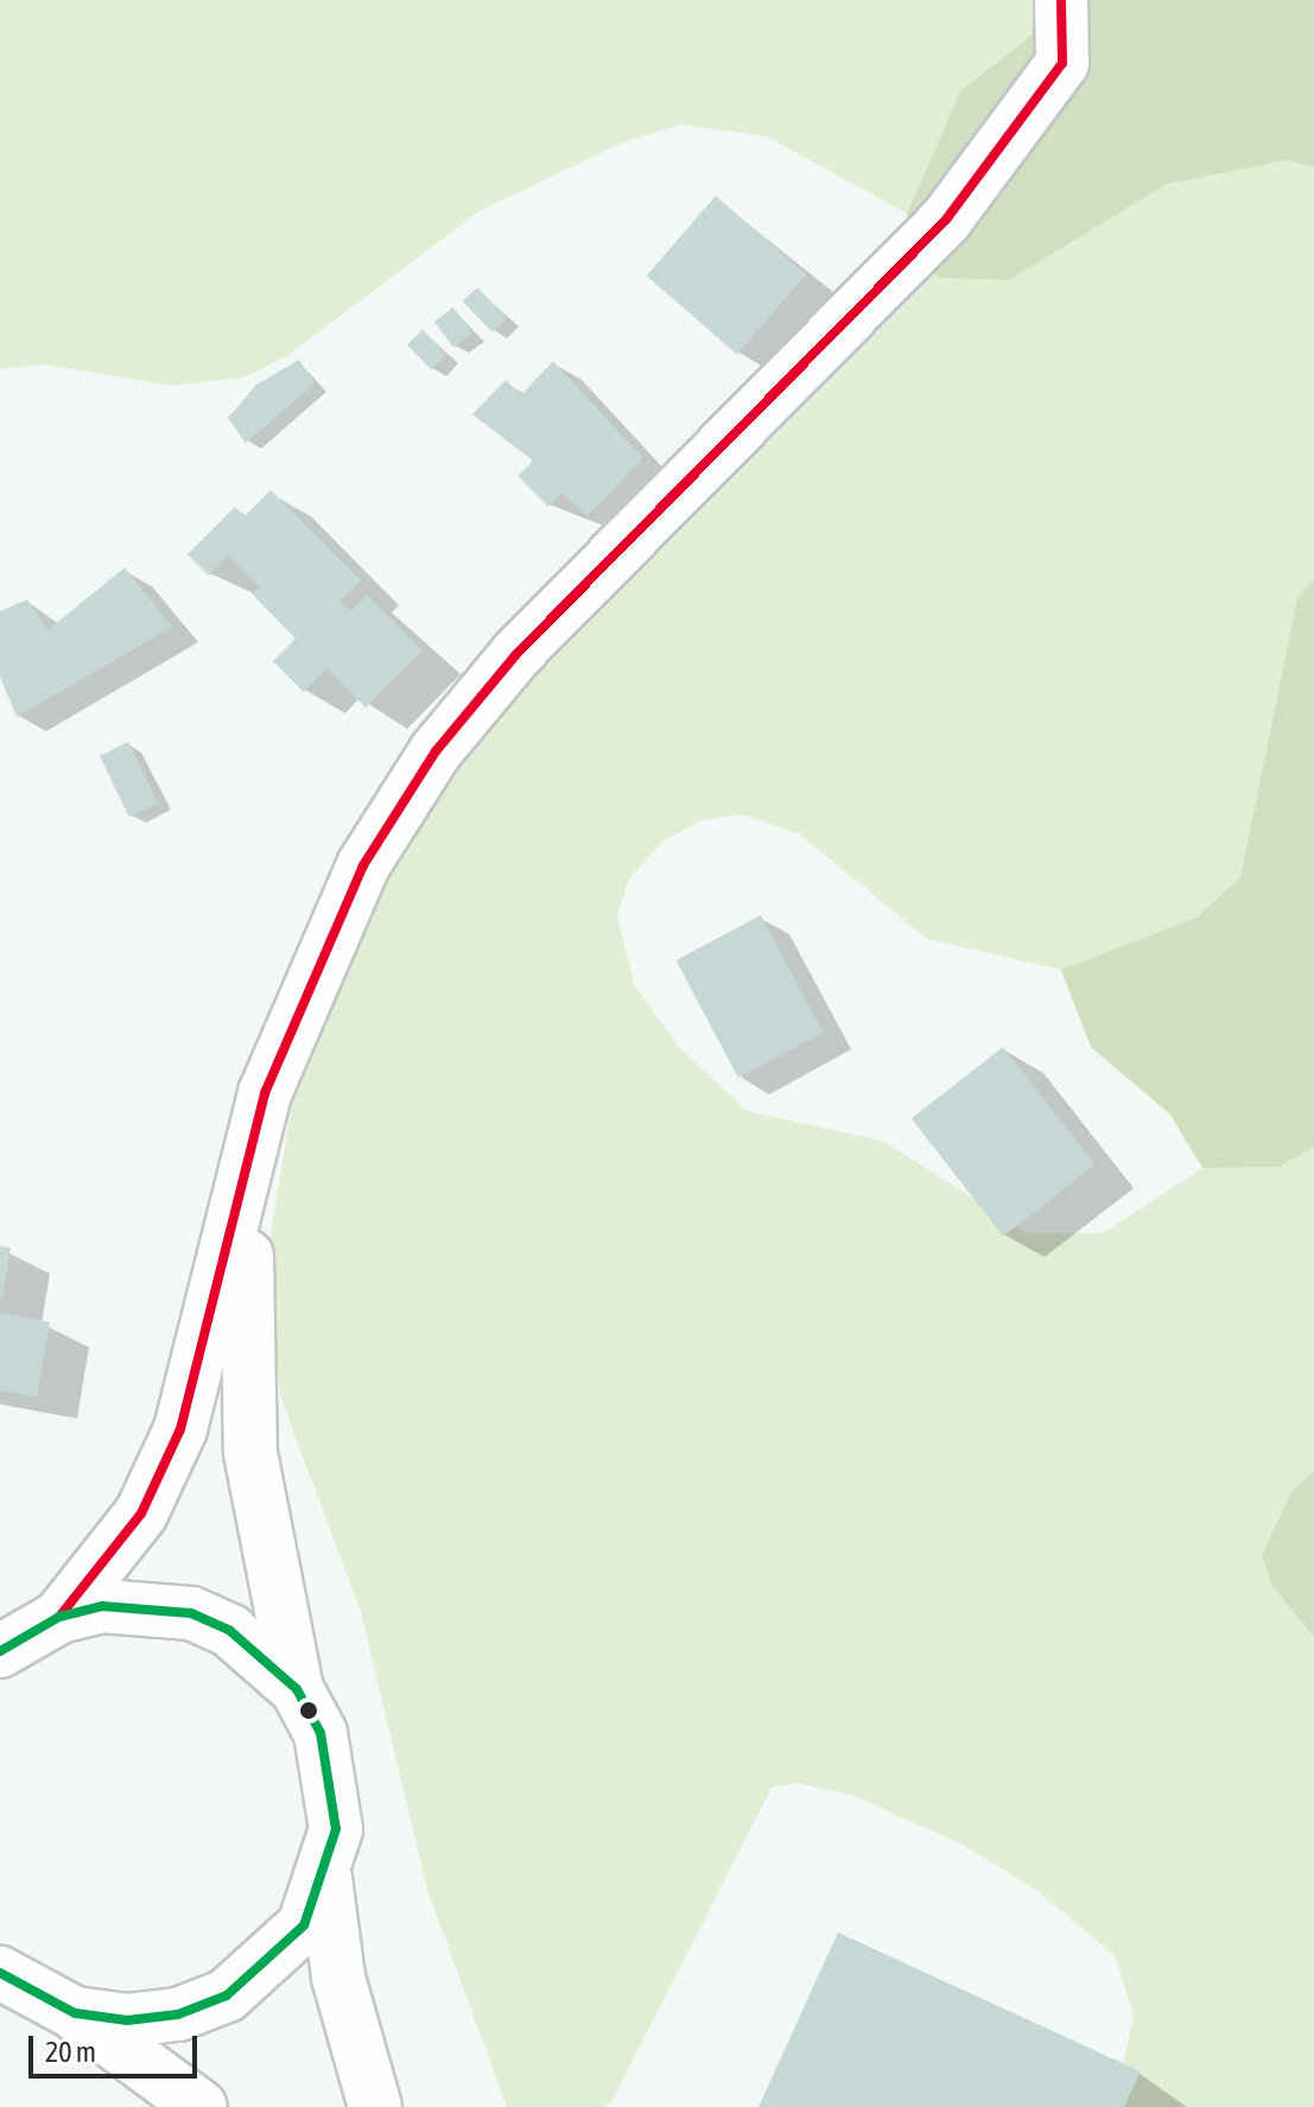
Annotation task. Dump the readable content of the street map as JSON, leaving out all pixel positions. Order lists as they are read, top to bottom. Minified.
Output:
{"scale_bar":"20 m"}
